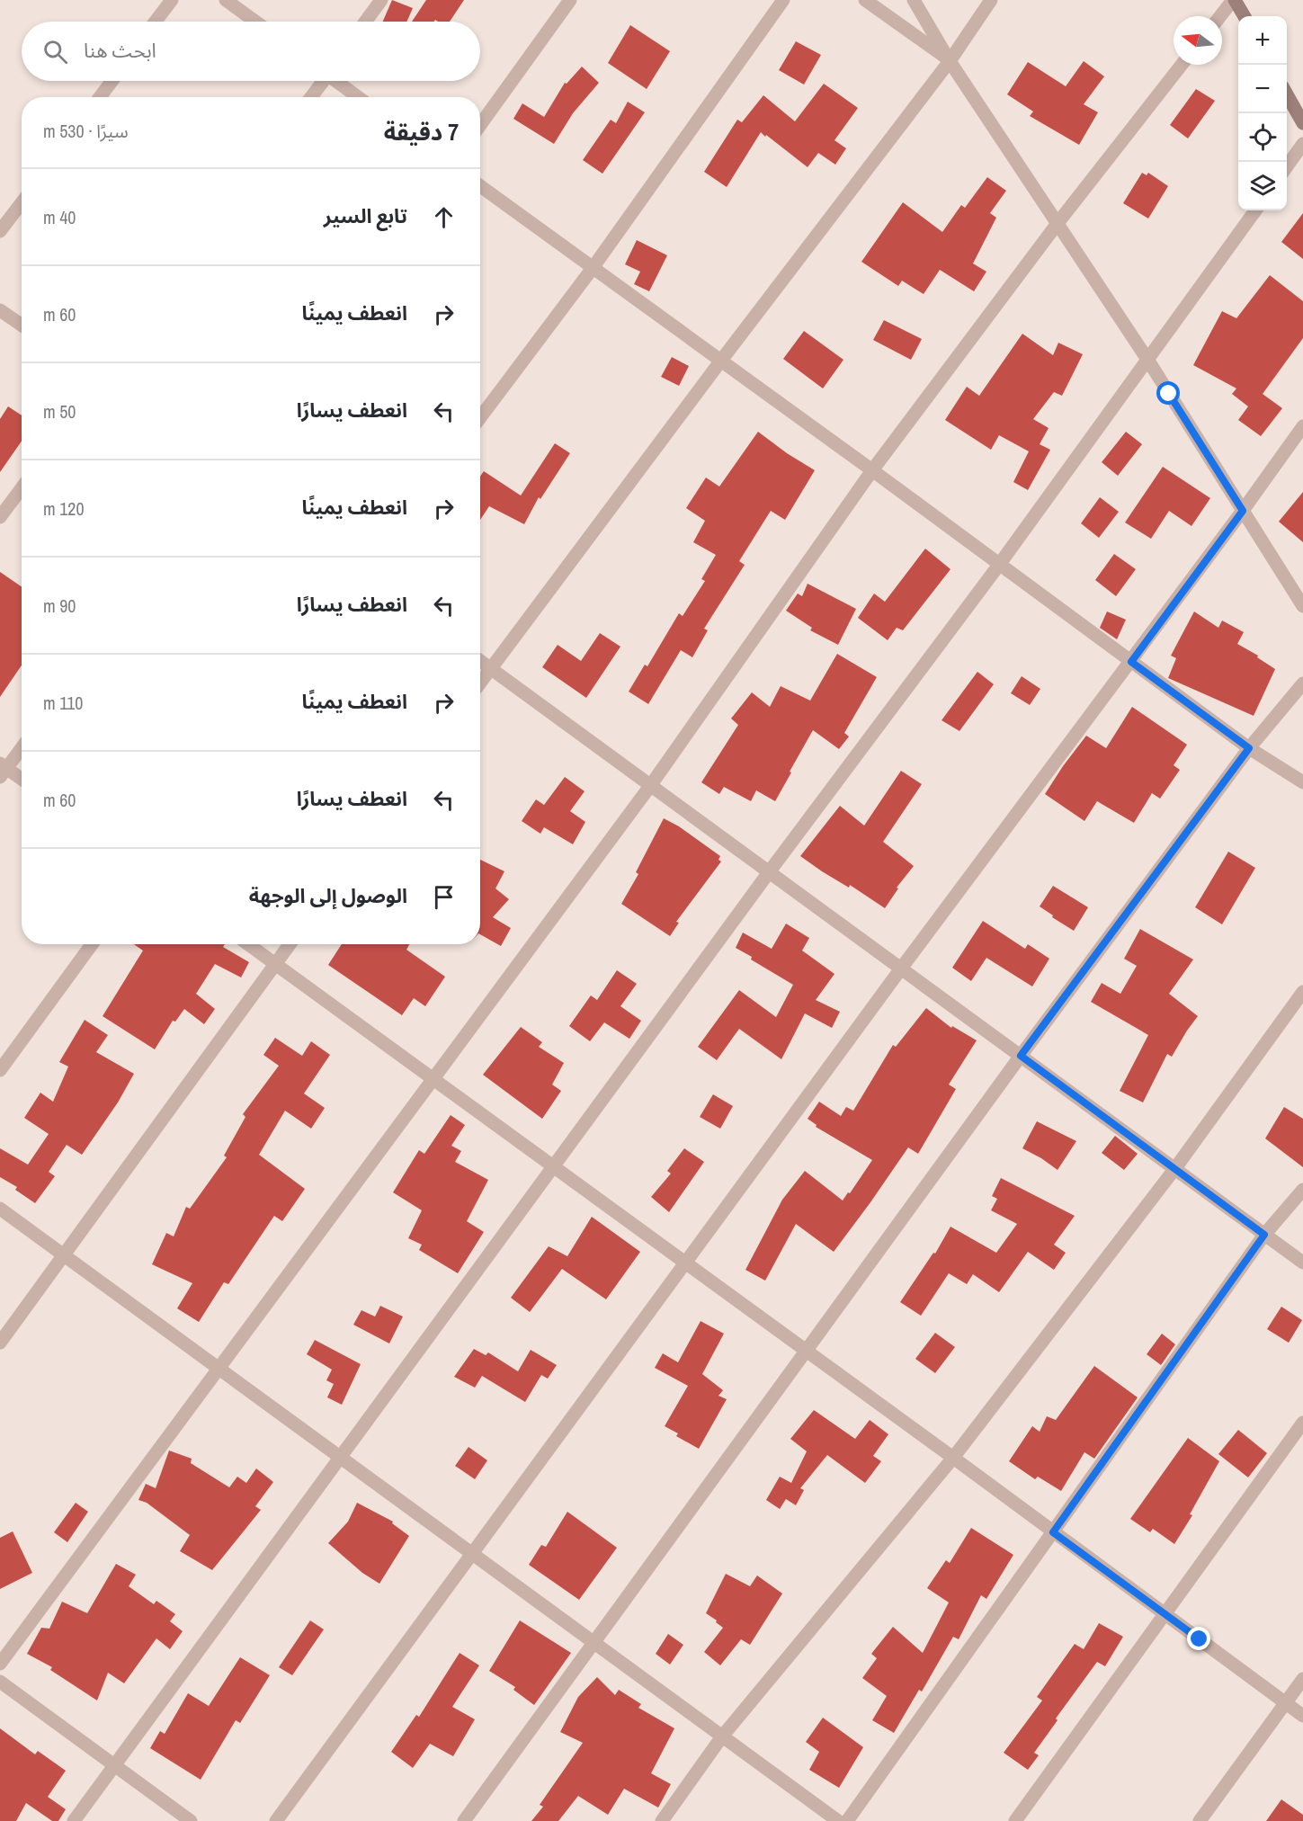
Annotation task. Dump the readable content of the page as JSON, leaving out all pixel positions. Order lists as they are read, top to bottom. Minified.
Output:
{"north":"left","page":{"map_buttons":["+","−"],"search":"ابحث هنا","heading":["7 دقيقة","سيرًا · 530 m"],"list":[["تابع السير","40 m"],["انعطف يمينًا","60 m"],["انعطف يسارًا","50 m"],["انعطف يمينًا","120 m"],["انعطف يسارًا","90 m"],["انعطف يمينًا","110 m"],["انعطف يسارًا","60 m"],"الوصول إلى الوجهة"]}}
